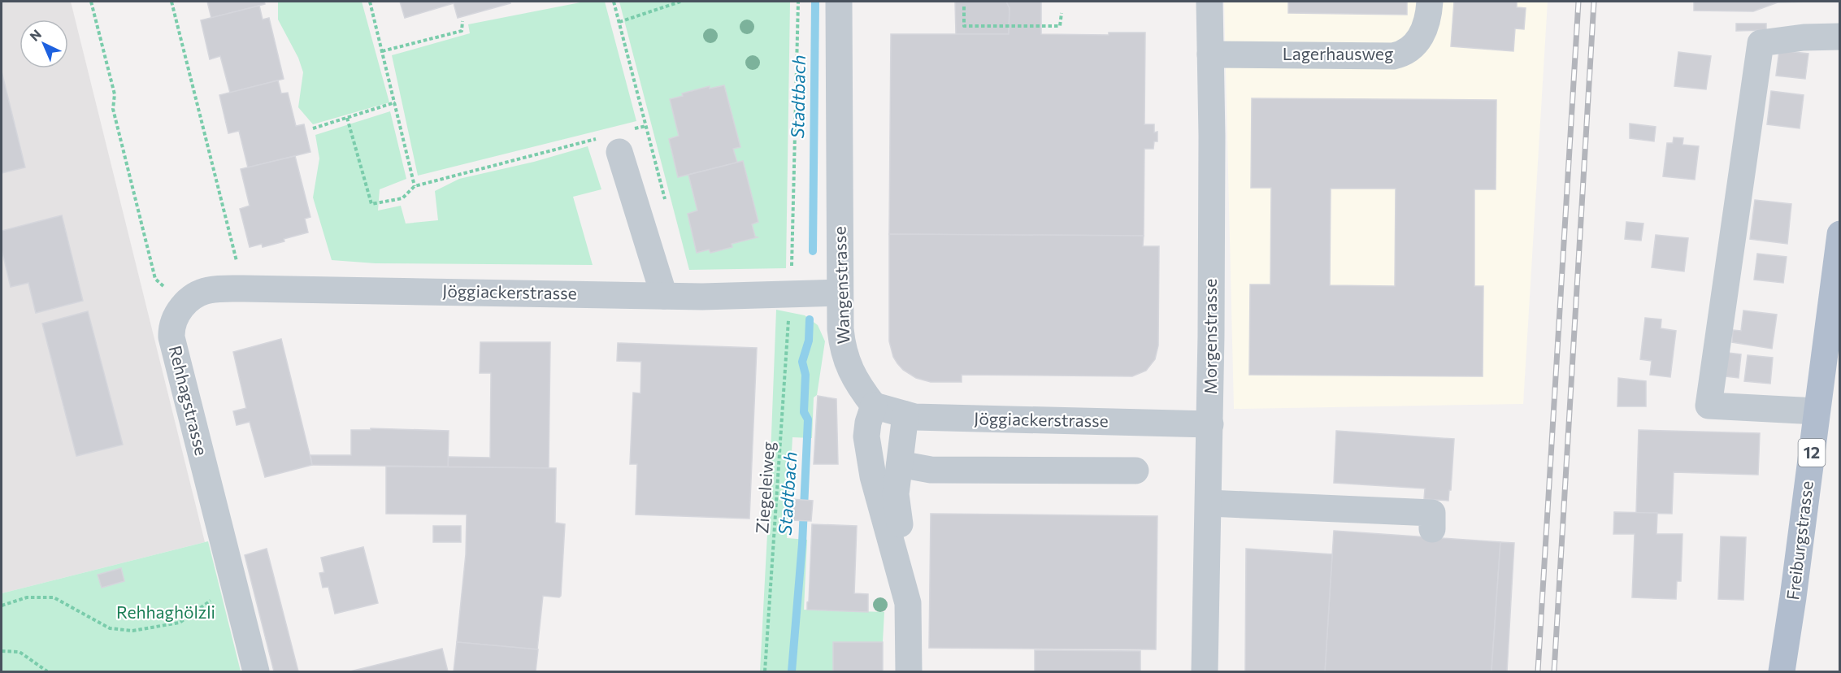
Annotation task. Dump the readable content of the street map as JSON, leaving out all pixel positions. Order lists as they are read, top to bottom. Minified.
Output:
{"streets":{"main road":["12","Freiburgstrasse"],"street":["Lagerhausweg","Wangenstrasse","Jöggiackerstrasse","Morgenstrasse","Rehhagstrasse"],"path":["Ziegeleiweg"]},"crossings":[["Lagerhausweg","Morgenstrasse"],["Wangenstrasse","Jöggiackerstrasse"],["Jöggiackerstrasse","Morgenstrasse"],["Jöggiackerstrasse","Rehhagstrasse"]],"water":["Stadtbach"],"parks":["Rehhaghölzli"],"north":"top left"}
